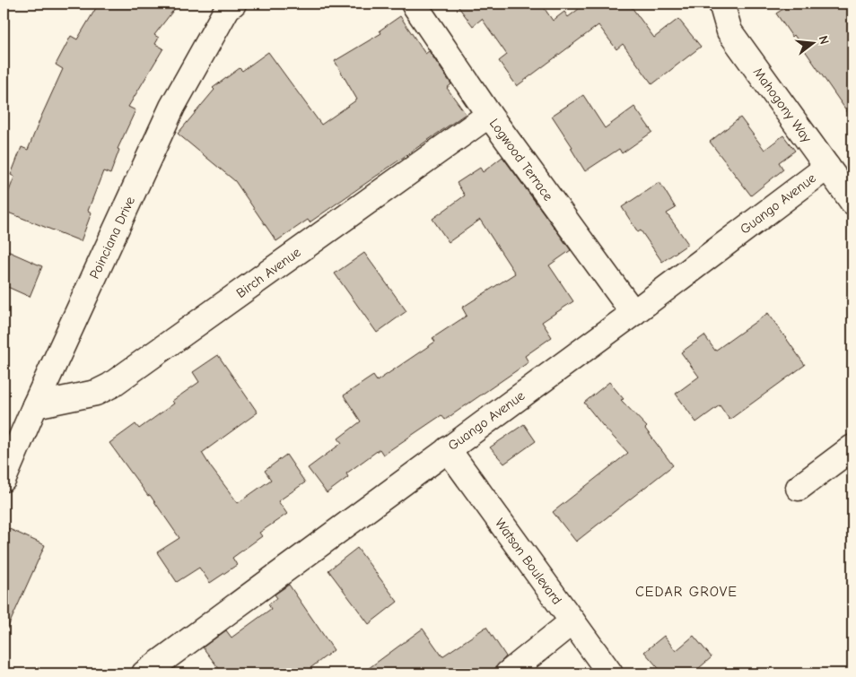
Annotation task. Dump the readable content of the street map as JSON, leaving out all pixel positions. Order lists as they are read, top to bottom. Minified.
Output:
{"streets":{"street":["Mahogony Way","Logwood Terrace","Guango Avenue","Poinciana Drive","Birch Avenue","Watson Boulevard"]},"crossings":[["Mahogony Way","Guango Avenue"],["Logwood Terrace","Guango Avenue"],["Logwood Terrace","Birch Avenue"],["Guango Avenue","Watson Boulevard"],["Poinciana Drive","Birch Avenue"]],"districts":["CEDAR GROVE"],"north":"right"}
